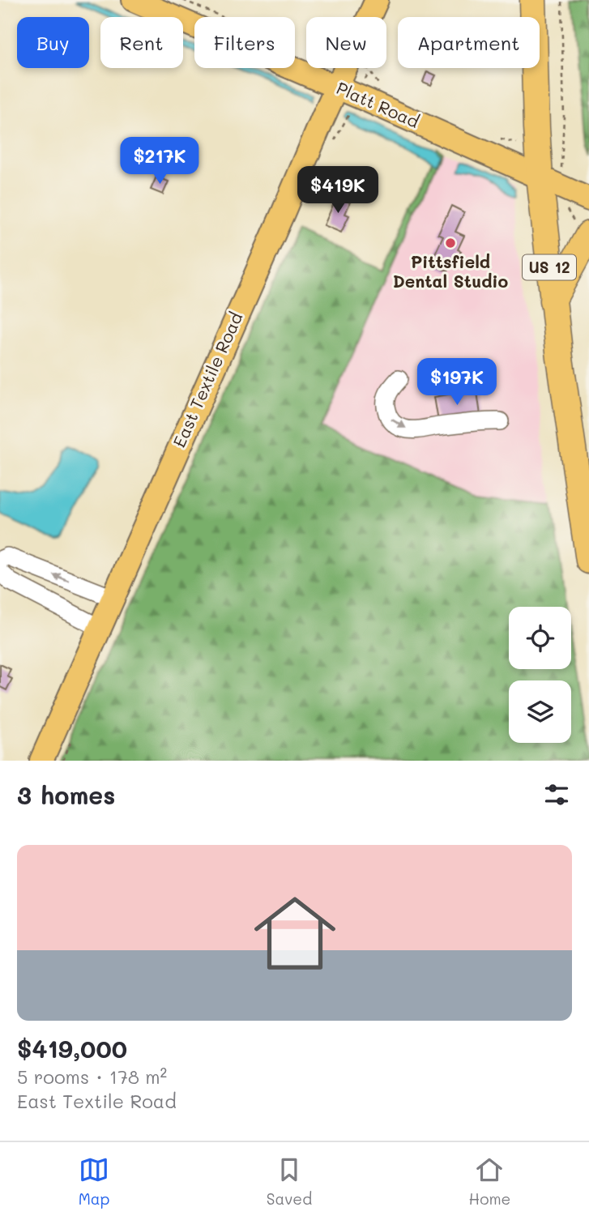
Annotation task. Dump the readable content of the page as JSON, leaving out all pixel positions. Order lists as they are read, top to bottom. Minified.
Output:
{"streets":{"highway":["US 12"],"main road":["Platt Road","East Textile Road"]},"crossings":[["Platt Road","US 12"],["Platt Road","East Textile Road"]],"places":["Pittsfield Dental Studio"],"page":{"chip":["Buy","Rent","Filters","New","Apartment"],"price":["$217K","$419K","$197K"],"heading":"3 homes","list":[{"name":"$419,000","note":"5 rooms · 178 m² · East Textile Road"}],"tabs":["Map","Saved","Home"]}}
